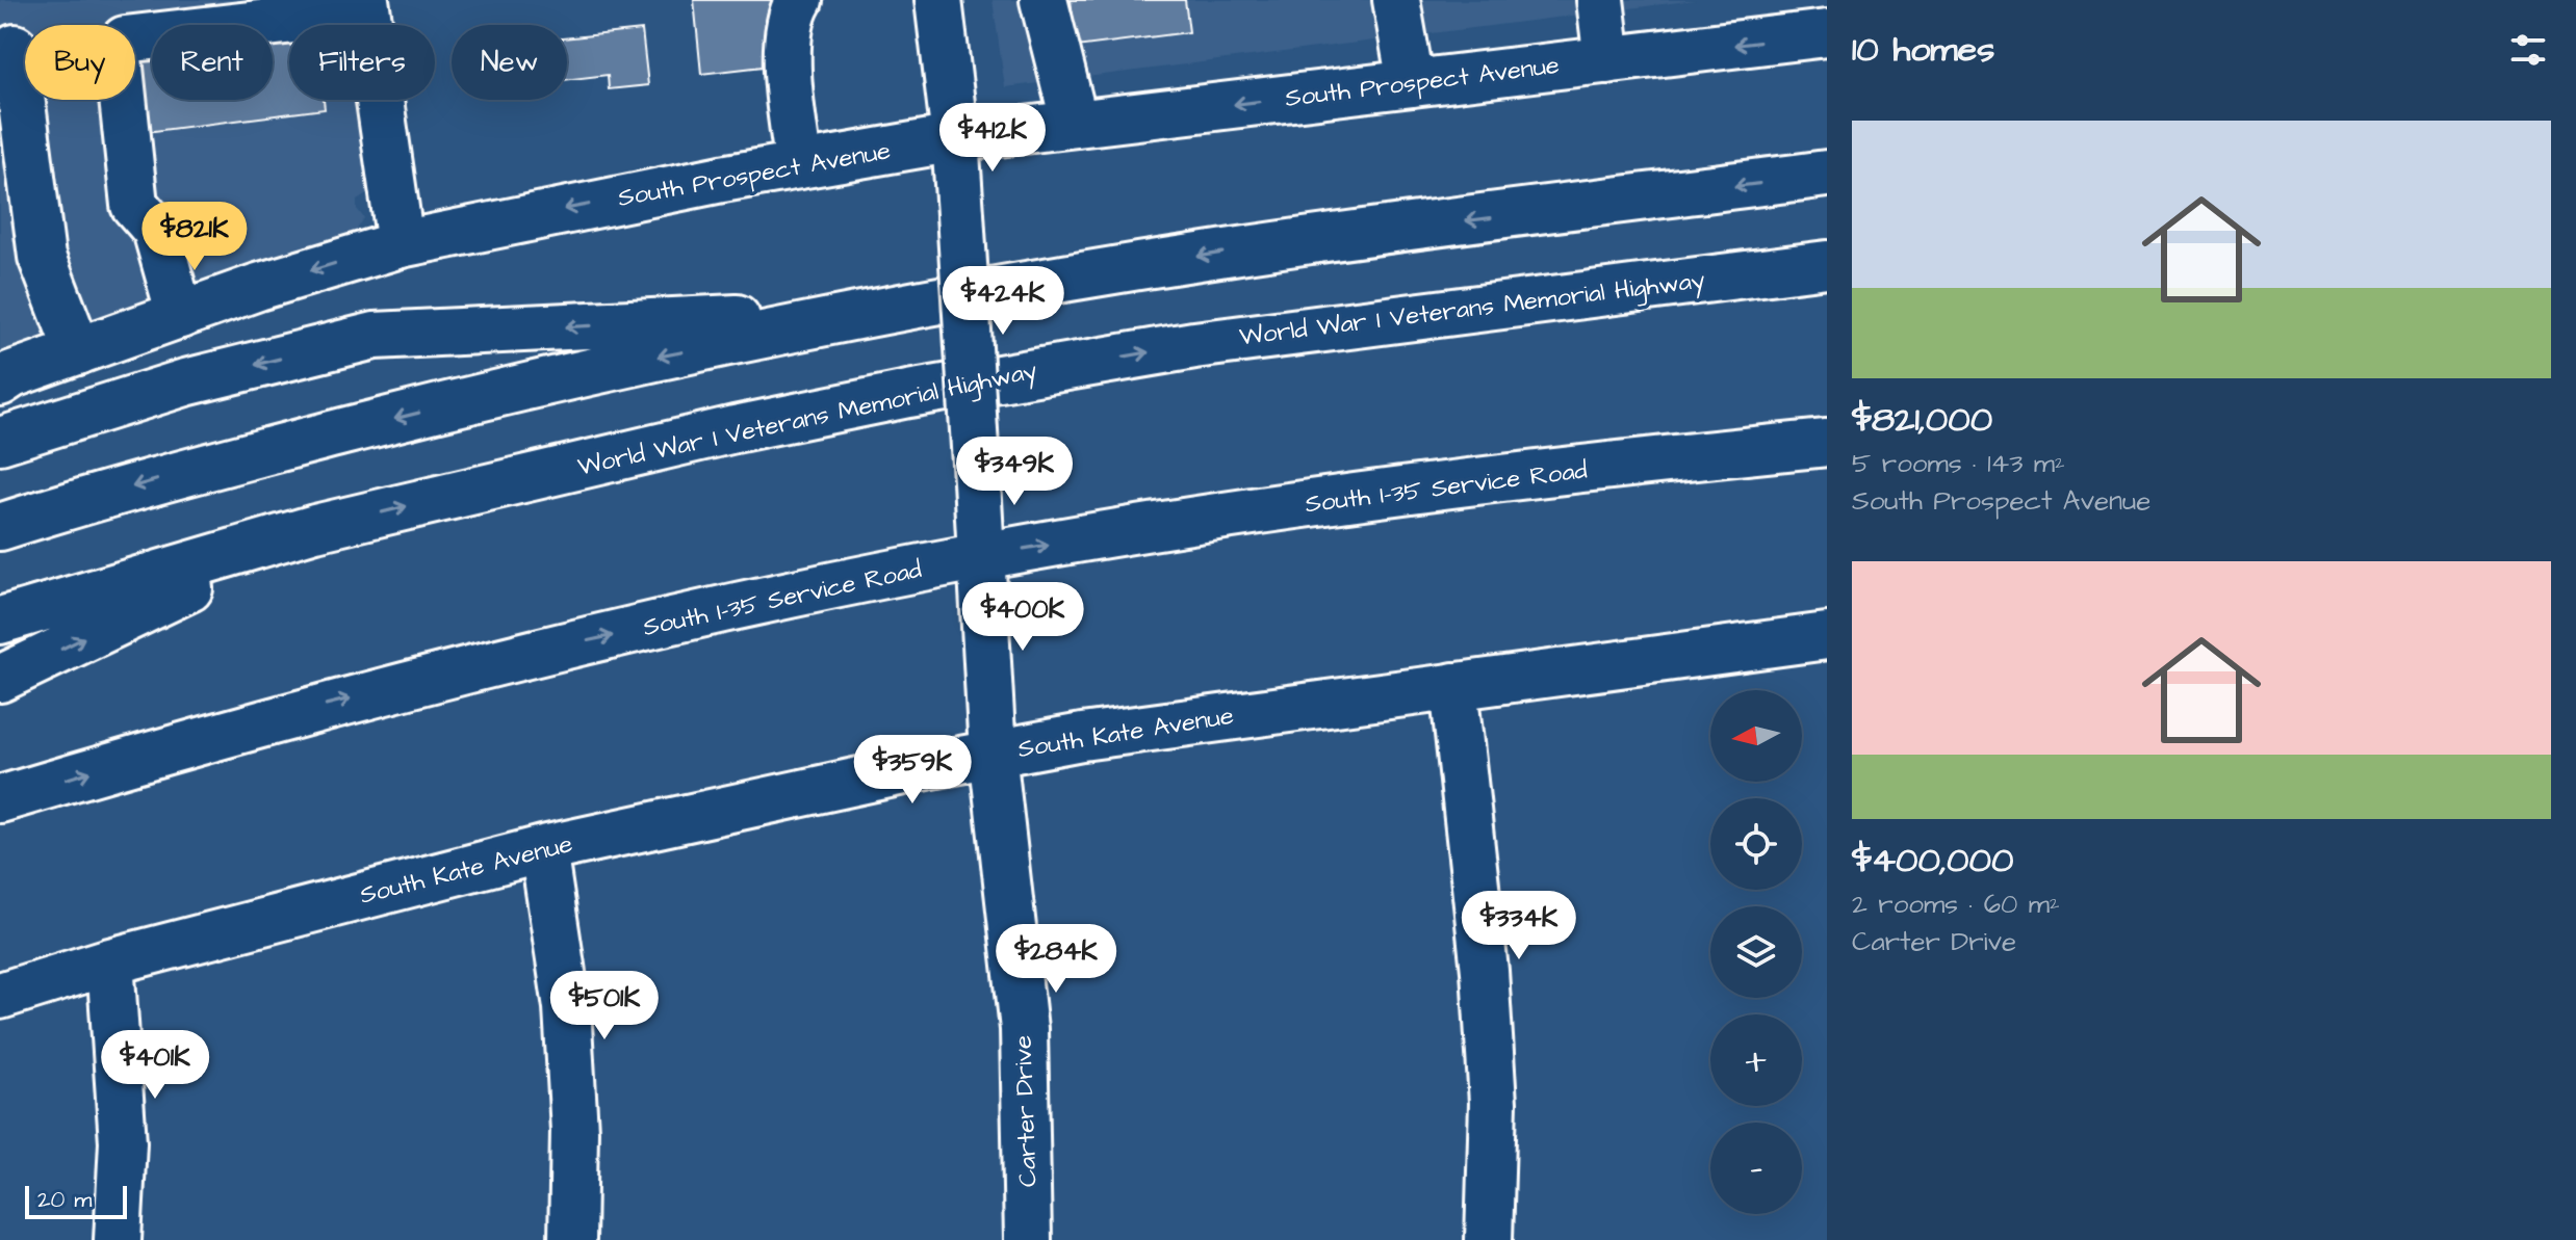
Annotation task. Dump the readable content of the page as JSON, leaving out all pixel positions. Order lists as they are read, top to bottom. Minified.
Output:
{"streets":{"main road":["South Prospect Avenue","World War I Veterans Memorial Highway","South I-35 Service Road","South Kate Avenue","Carter Drive"]},"crossings":[["South Prospect Avenue","Carter Drive"],["South I-35 Service Road","Carter Drive"],["South Kate Avenue","Carter Drive"]],"scale_bar":"20 m","north":"left","page":{"heading":"10 homes","chip":["Buy","Rent","Filters","New"],"list":[{"name":"$821,000","note":"5 rooms · 143 m² · South Prospect Avenue"},{"name":"$400,000","note":"2 rooms · 60 m² · Carter Drive"}],"price":["$412K","$821K","$424K","$349K","$400K","$359K","$334K","$284K","$501K","$401K"],"map_buttons":["+","−"],"scale":"20 m"}}
